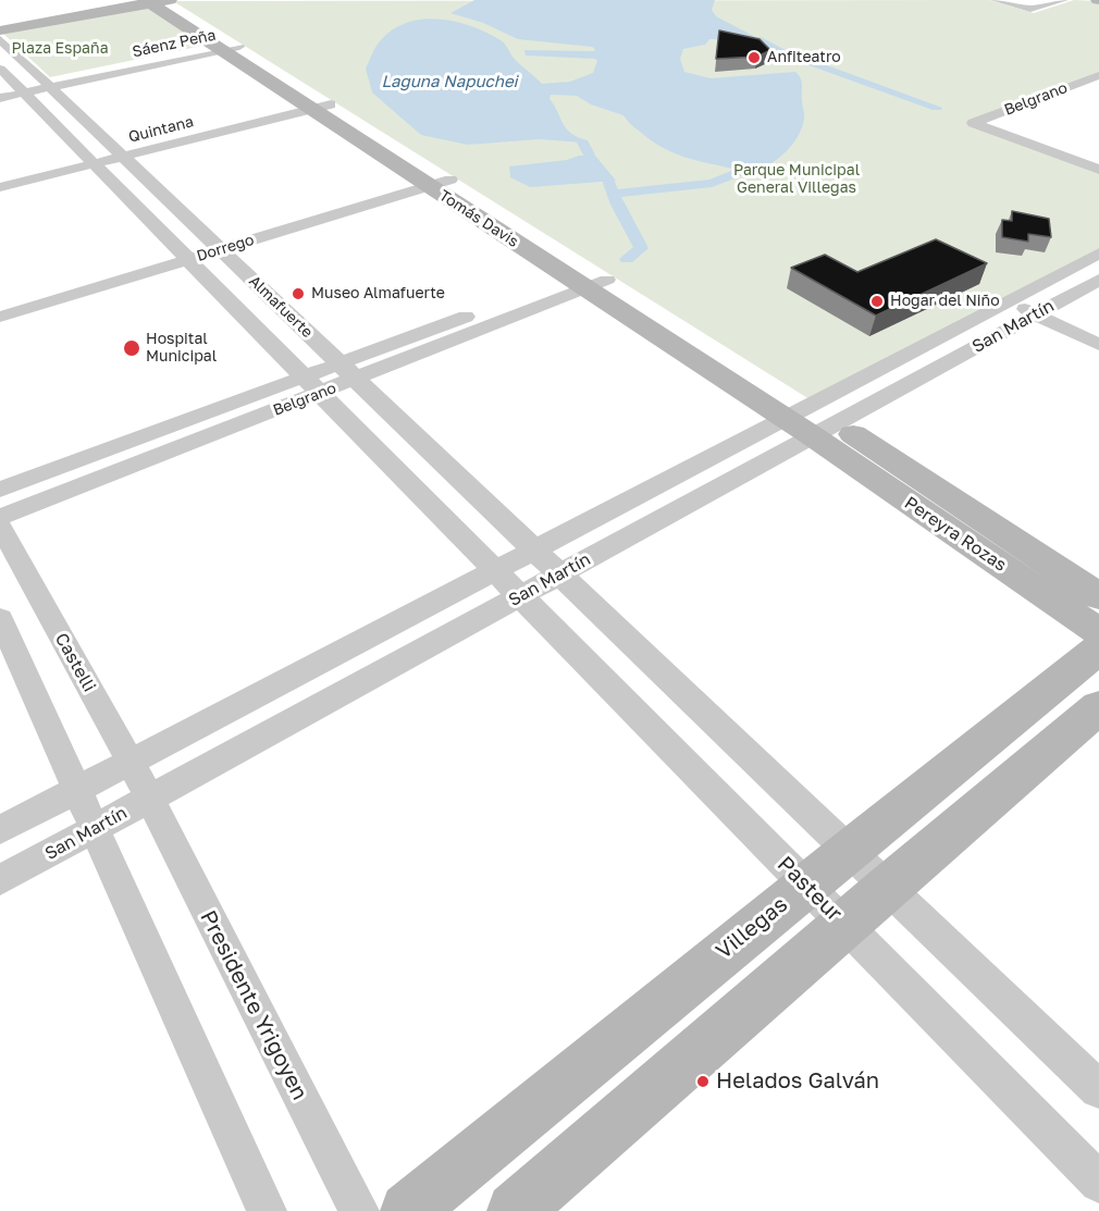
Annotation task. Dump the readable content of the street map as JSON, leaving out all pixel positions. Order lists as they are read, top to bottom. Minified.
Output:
{"streets":{"street":["Sáenz Peña","Belgrano","Quintana","Tomás Davis","Dorrego","Almafuerte","San Martín","Pereyra Rozas","Castelli","Pasteur","Villegas","Presidente Yrigoyen"]},"crossings":[["Sáenz Peña","Tomás Davis"],["Sáenz Peña","Almafuerte"],["Belgrano","Tomás Davis"],["Belgrano","Almafuerte"],["Quintana","Tomás Davis"],["Quintana","Almafuerte"],["Tomás Davis","Dorrego"],["Tomás Davis","San Martín"],["Tomás Davis","Pereyra Rozas"],["Dorrego","Almafuerte"],["Almafuerte","San Martín"],["Almafuerte","Pasteur"],["San Martín","Pereyra Rozas"],["San Martín","Castelli"],["San Martín","Pasteur"],["San Martín","Presidente Yrigoyen"],["Castelli","Presidente Yrigoyen"],["Pasteur","Villegas"]],"water":["Laguna Napuchei"],"parks":["Plaza España","Parque Municipal General Villegas"],"places":["Anfiteatro","Museo Almafuerte","Hogar del Niño","Hospital Municipal","Helados Galván"]}
